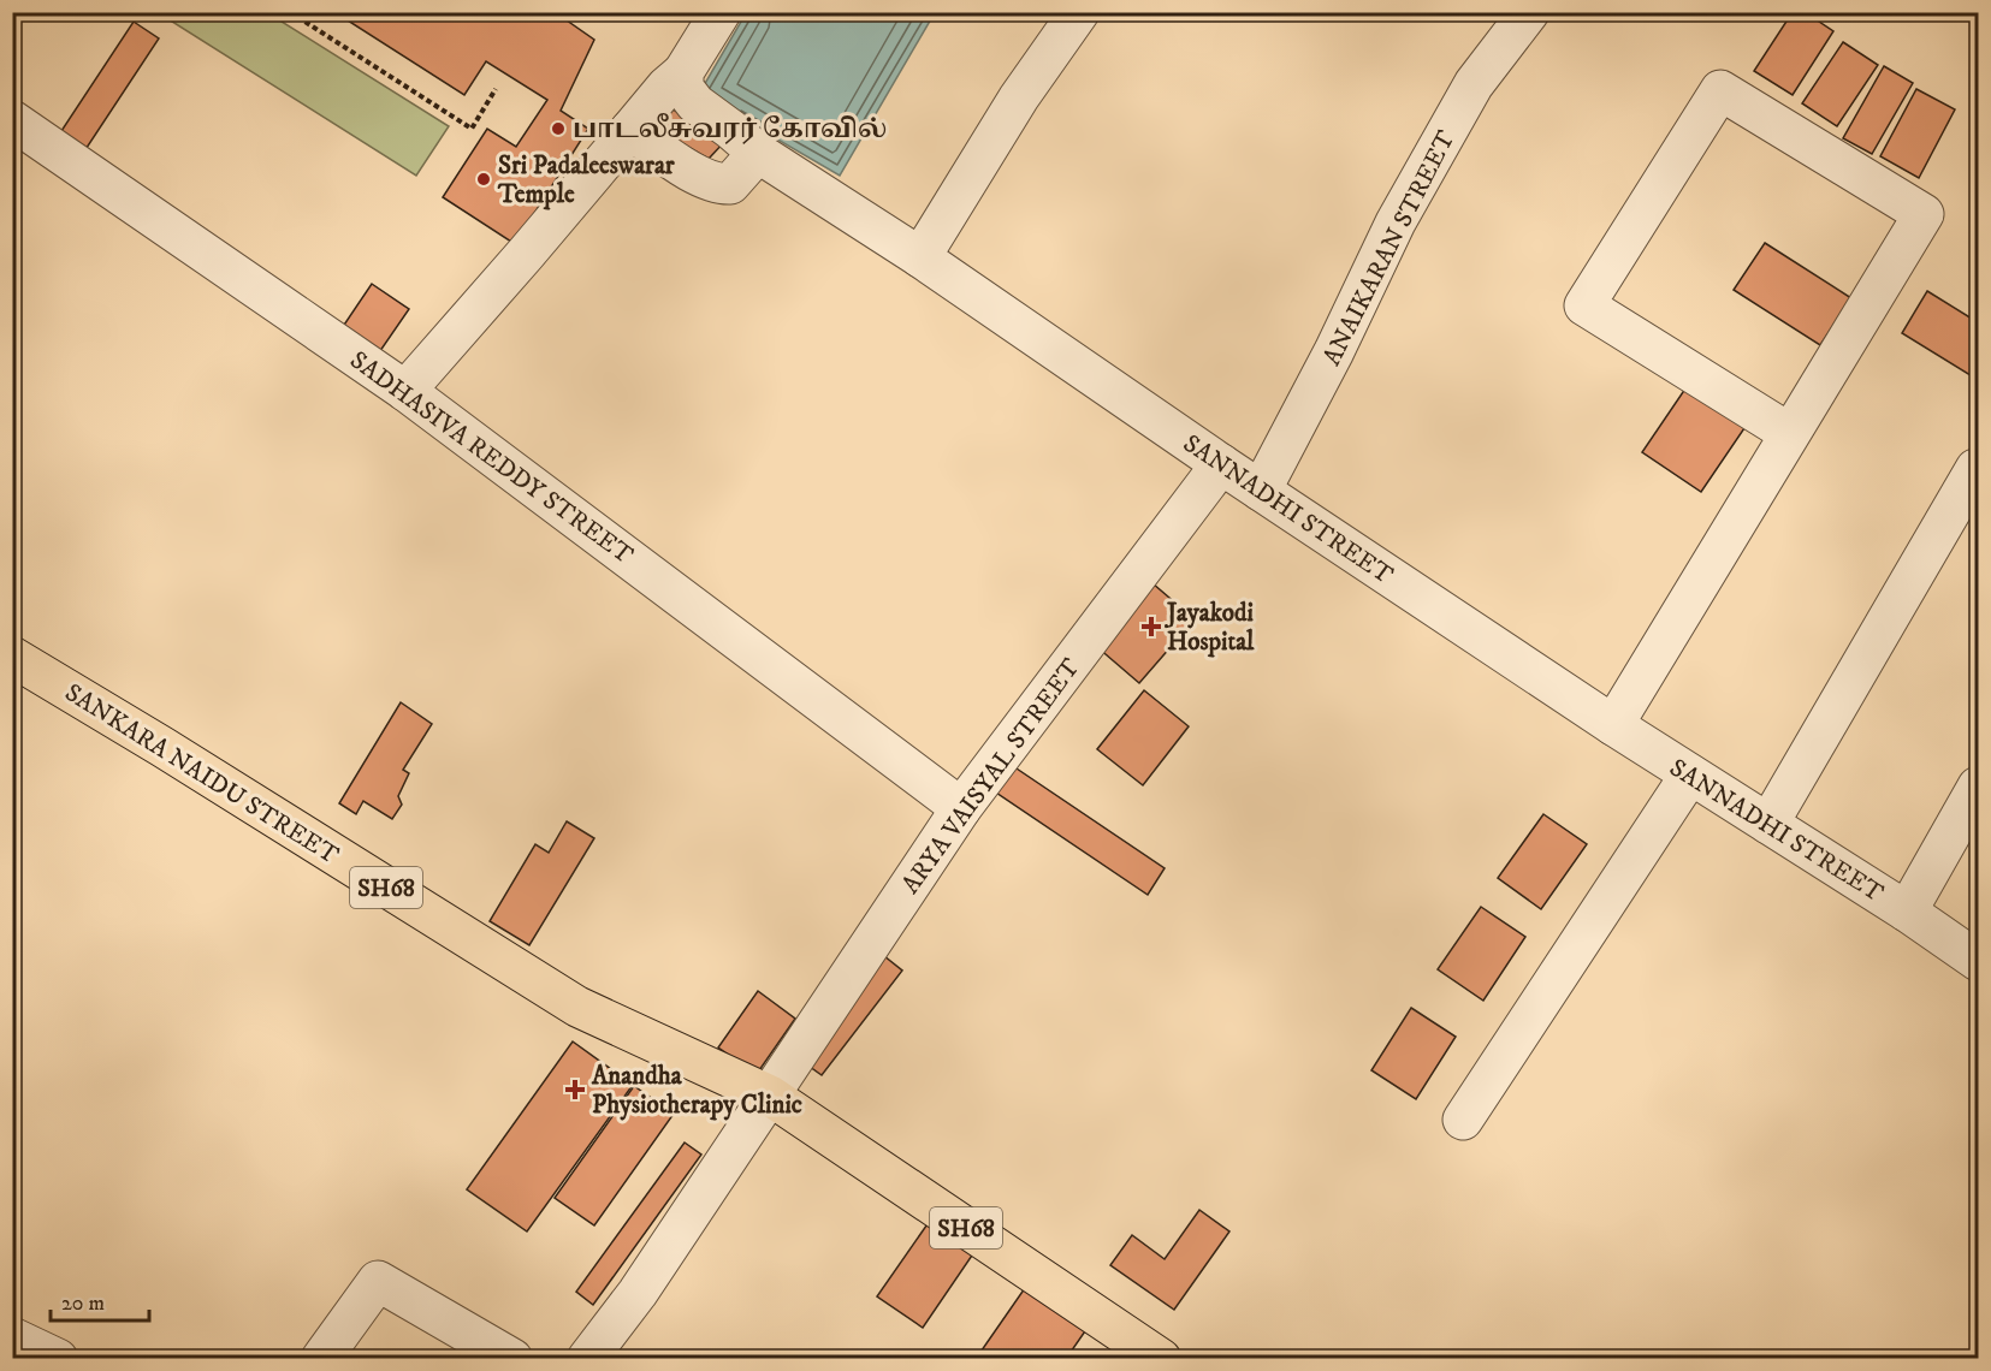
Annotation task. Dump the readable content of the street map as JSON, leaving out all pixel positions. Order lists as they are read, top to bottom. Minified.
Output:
{"streets":{"main road":["SANKARA NAIDU STREET","SH68"],"street":["ANAIKARAN STREET","SADHASIVA REDDY STREET","SANNADHI STREET","ARYA VAISYAL STREET"]},"crossings":[["ANAIKARAN STREET","SANNADHI STREET"],["SADHASIVA REDDY STREET","ARYA VAISYAL STREET"],["SANNADHI STREET","ARYA VAISYAL STREET"],["SANKARA NAIDU STREET","ARYA VAISYAL STREET"],["SANKARA NAIDU STREET","SH68"],["ARYA VAISYAL STREET","SH68"]],"places":{"other":["பாடலீசுவரர் கோவில்","Sri Padaleeswarar Temple"],"health":["Jayakodi Hospital","Anandha Physiotherapy Clinic"]},"scale_bar":"20 m"}
